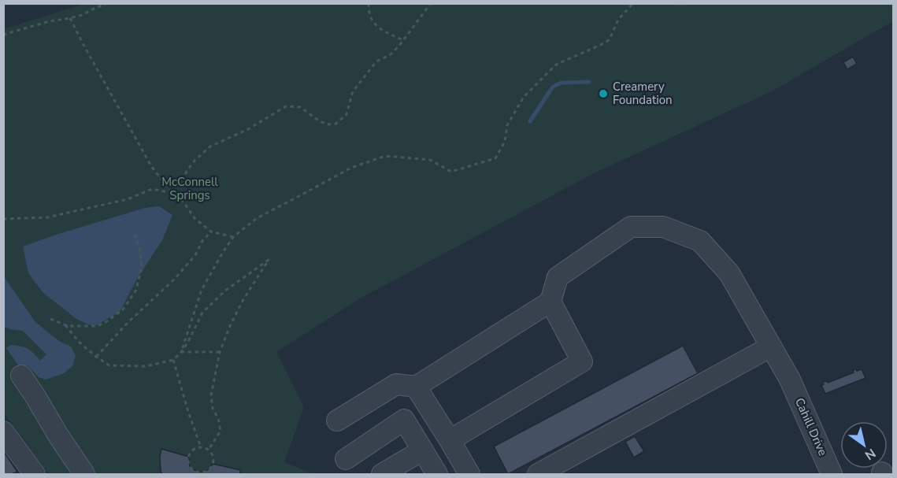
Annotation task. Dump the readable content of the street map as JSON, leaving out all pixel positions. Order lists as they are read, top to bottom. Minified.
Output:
{"streets":{"street":["Cahill Drive"]},"parks":["McConnell Springs"],"places":["Creamery Foundation"],"north":"bottom right"}
